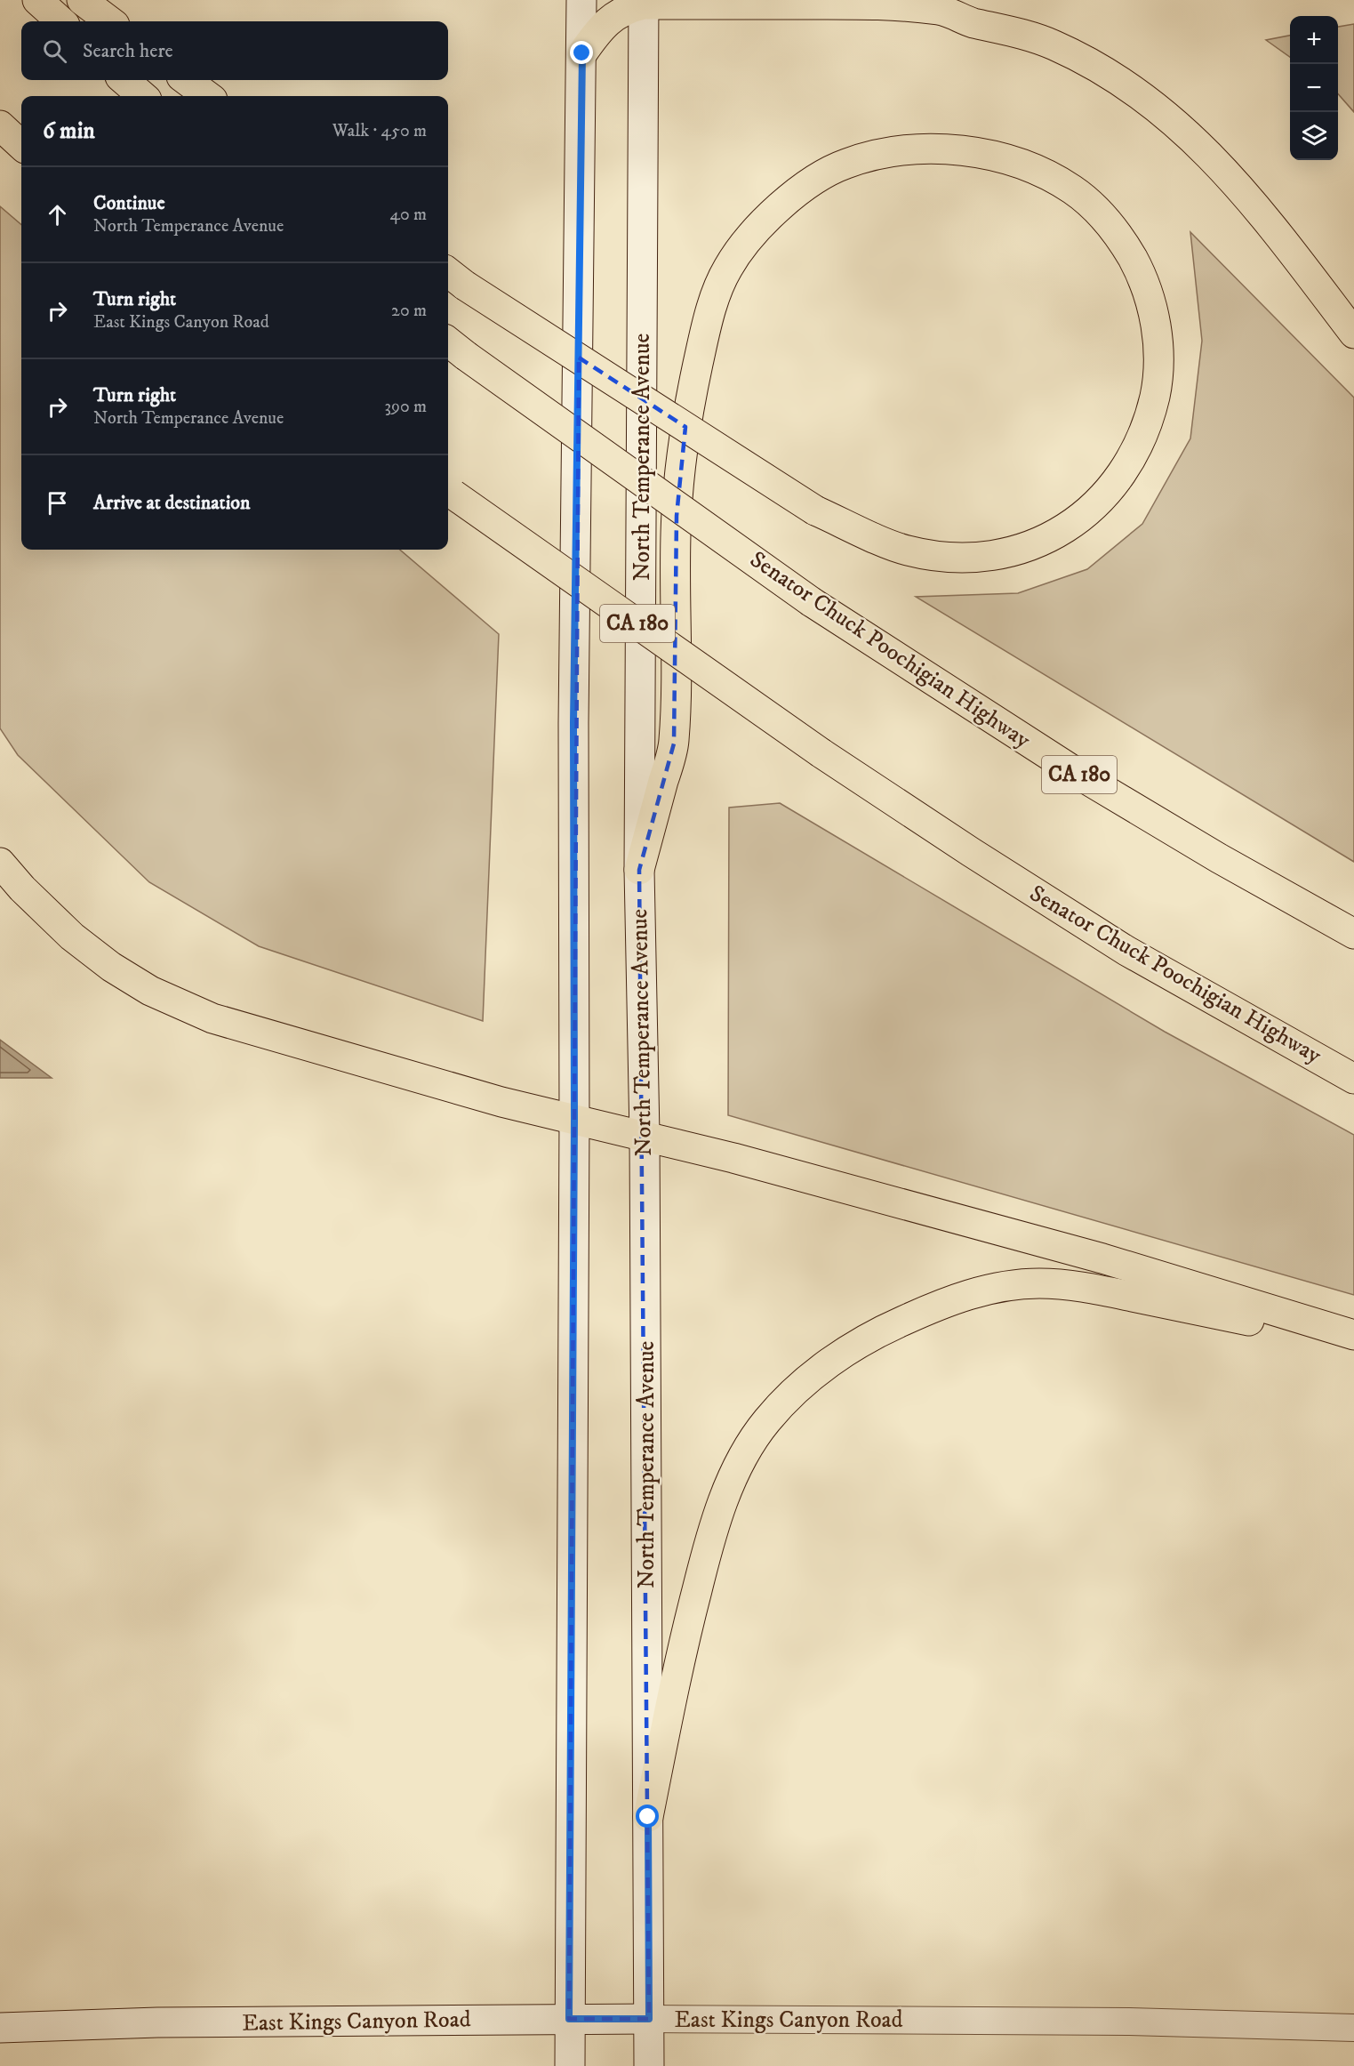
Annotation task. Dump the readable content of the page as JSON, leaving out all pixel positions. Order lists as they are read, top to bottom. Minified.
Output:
{"streets":{"highway":["CA 180","Senator Chuck Poochigian Highway"],"main road":["North Temperance Avenue","East Kings Canyon Road"]},"crossings":[["North Temperance Avenue","East Kings Canyon Road"]],"page":{"map_buttons":["+","−"],"search":"Search here","heading":["6 min","Walk · 450 m"],"list":[["Continue","North Temperance Avenue","40 m"],["Turn right","East Kings Canyon Road","20 m"],["Turn right","North Temperance Avenue","390 m"],"Arrive at destination"]}}
